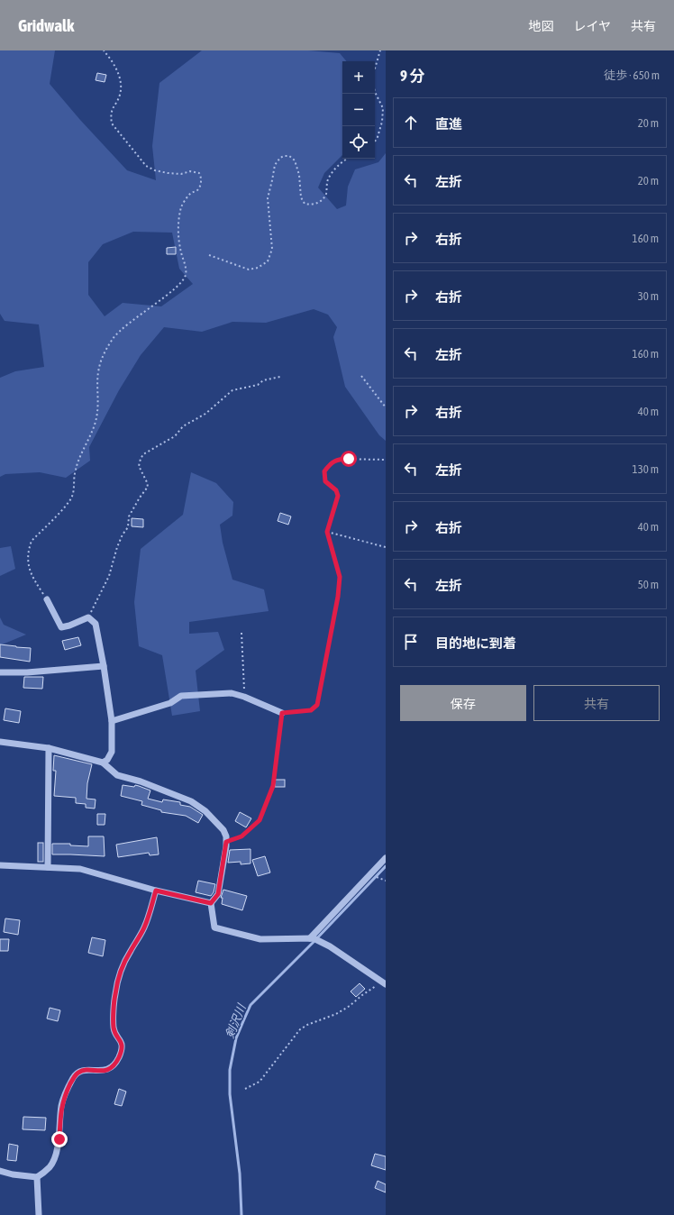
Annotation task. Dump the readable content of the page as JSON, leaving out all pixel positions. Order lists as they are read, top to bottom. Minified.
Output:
{"water":["剣沢川"],"page":{"header":"Gridwalk","nav":["地図","レイヤ","共有"],"heading":["9 分","徒歩 · 650 m"],"map_buttons":["+","−"],"list":[["直進","20 m"],["左折","20 m"],["右折","160 m"],["右折","30 m"],["左折","160 m"],["右折","40 m"],["左折","130 m"],["右折","40 m"],["左折","50 m"],"目的地に到着"],"buttons":["保存","共有"]}}
